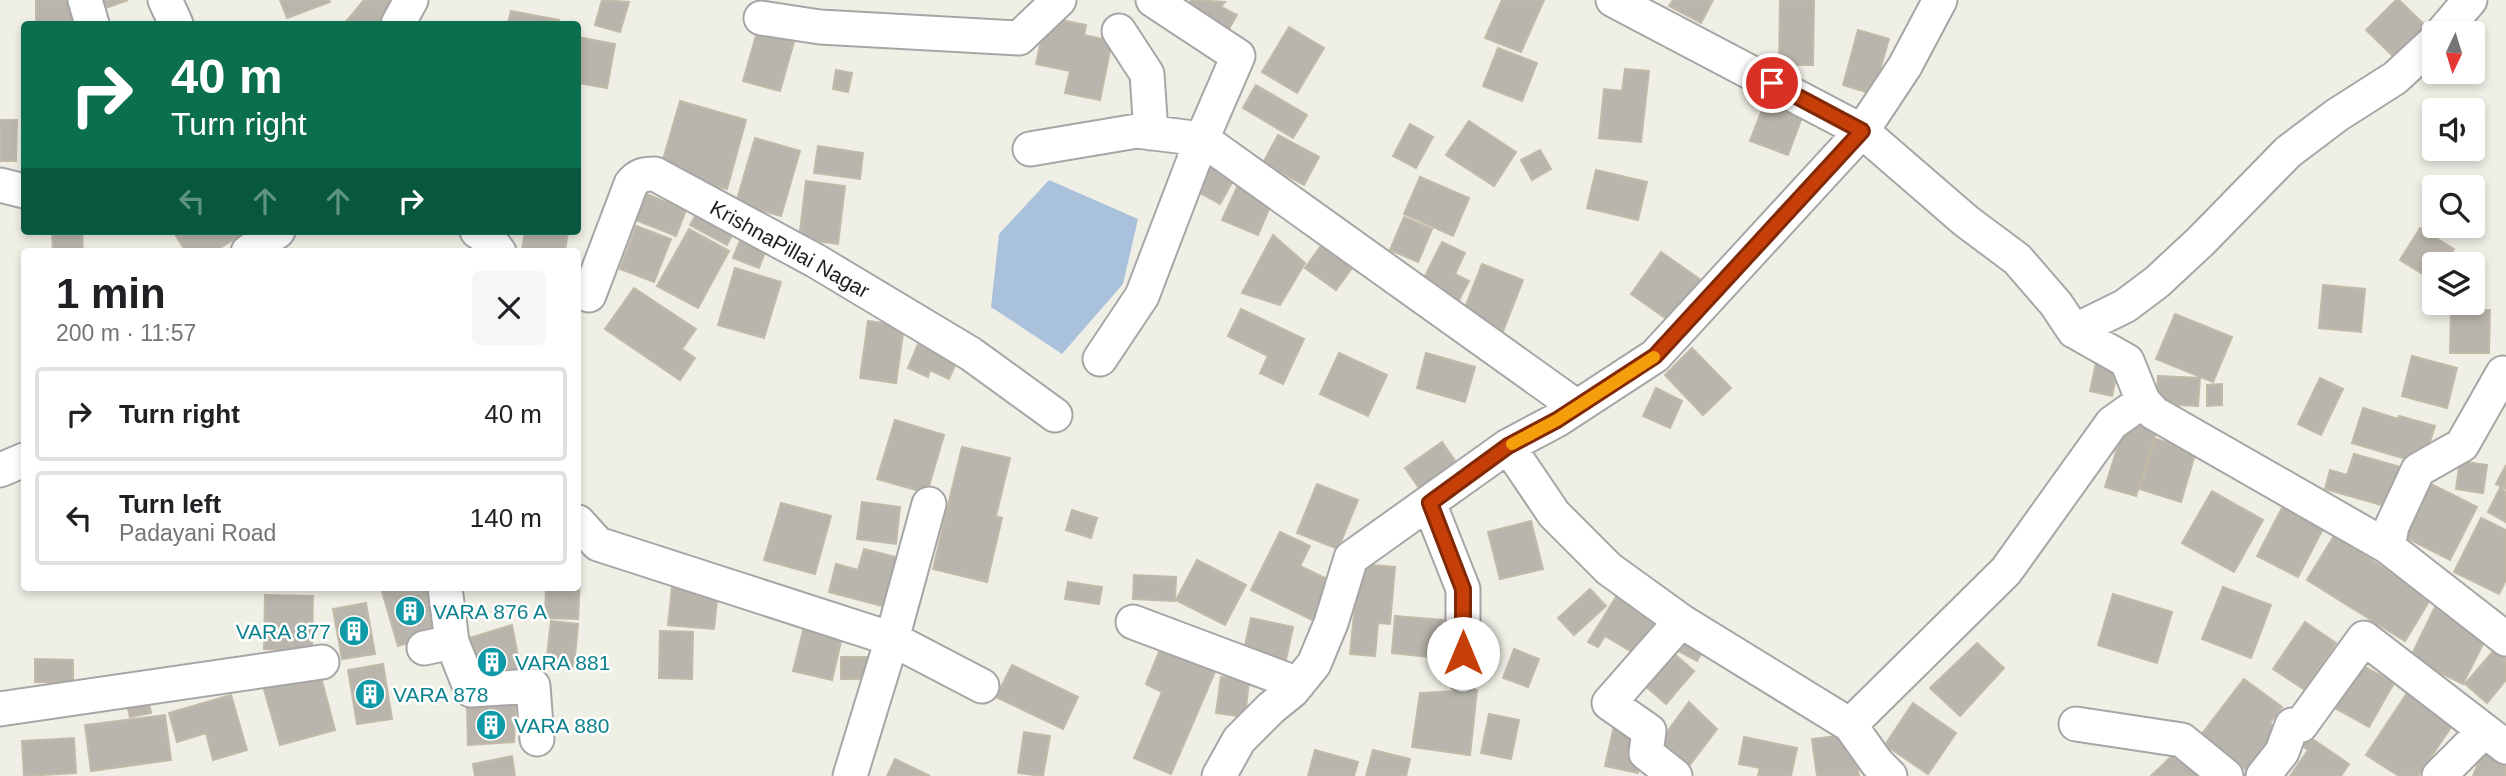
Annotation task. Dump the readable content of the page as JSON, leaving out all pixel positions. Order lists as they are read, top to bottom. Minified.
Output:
{"streets":{"street":["KrishnaPillai Nagar"]},"places":{"building":["VARA 876 A","VARA 877","VARA 881","VARA 878","VARA 880"]},"north":"bottom","page":{"turn":["40 m","Turn right"],"heading":["1 min","200 m · 11:57"],"list":[{"name":"Turn right","value":"40 m"},{"name":"Turn left","note":"Padayani Road","value":"140 m"}]}}
